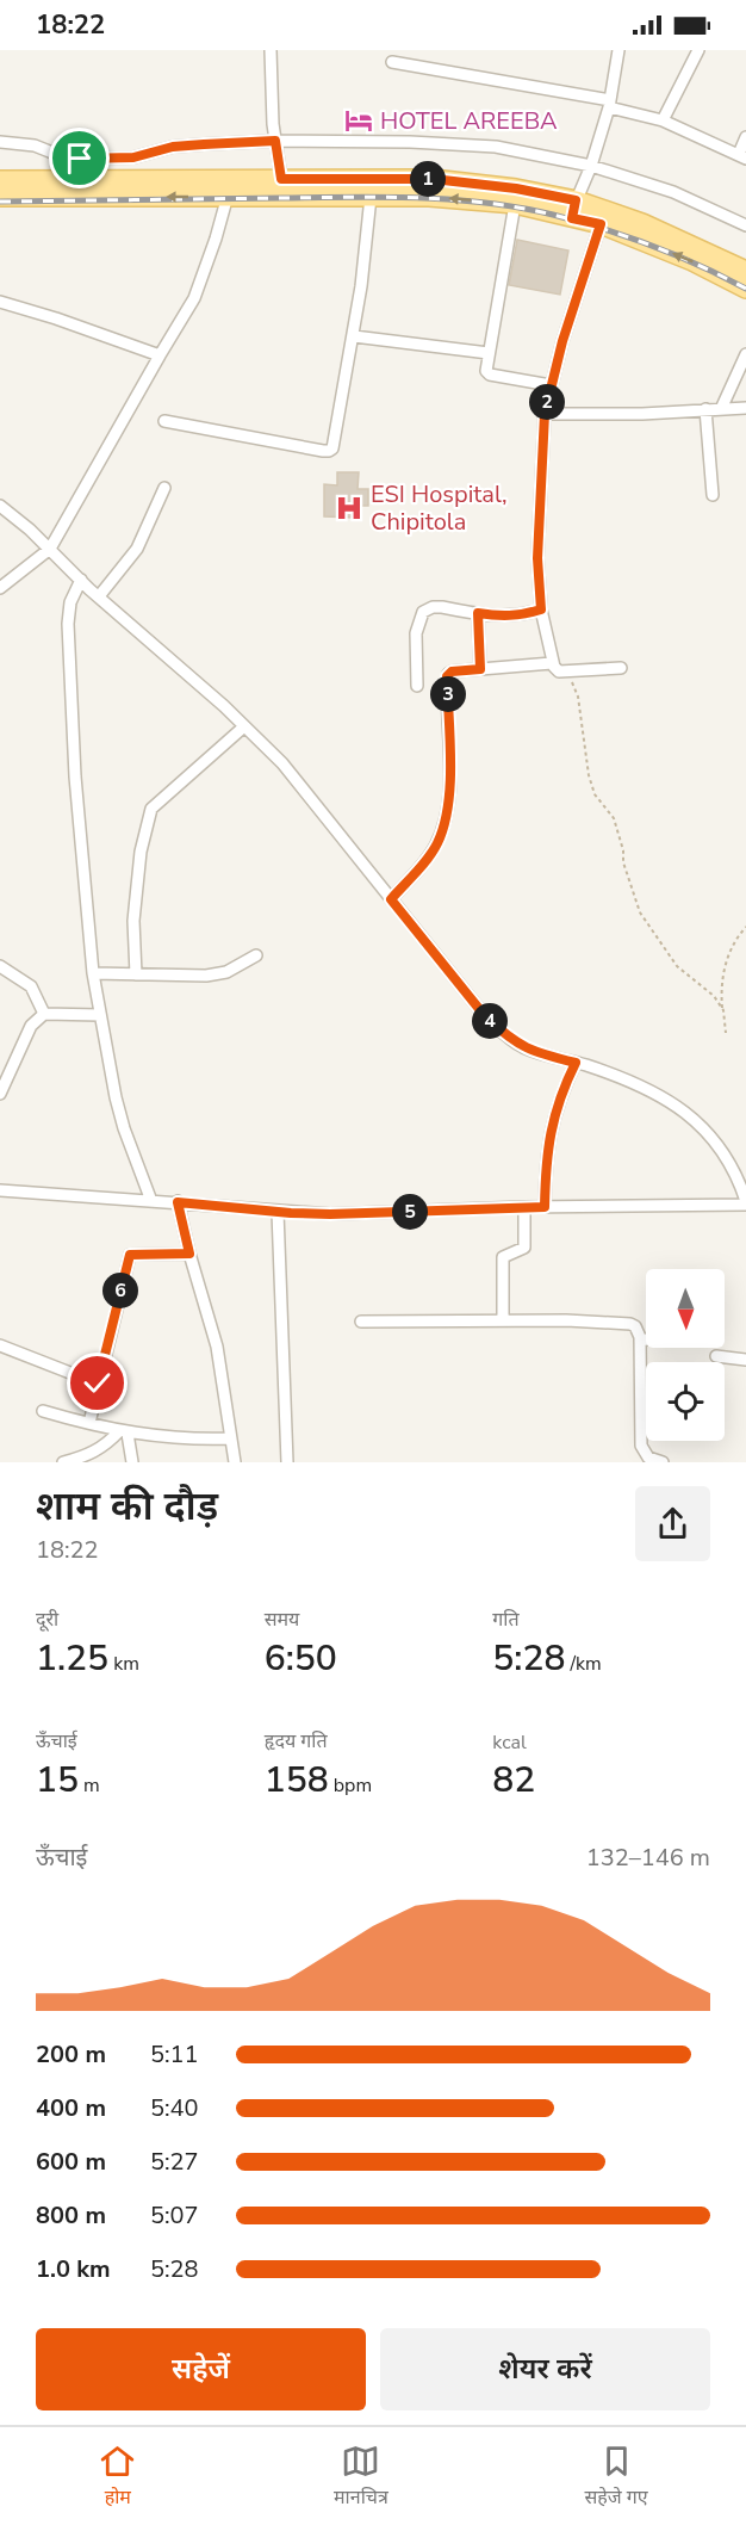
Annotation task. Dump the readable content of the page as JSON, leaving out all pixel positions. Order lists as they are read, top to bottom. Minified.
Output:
{"places":{"hotel":["HOTEL AREEBA"],"hospital":["ESI Hospital, Chipitola"]},"north":"bottom","page":{"status":"18:22","pins":["1","2","3","4","5","6"],"heading":["शाम की दौड़","18:22"],"stats":[["दूरी","1.25 km"],["समय","6:50"],["गति","5:28 /km"],["ऊँचाई","15 m"],["हृदय गति","158 bpm"],["kcal","82"]],"chart":["ऊँचाई","132–146 m"],"list":[{"name":"200 m","note":"5:11"},{"name":"400 m","note":"5:40"},{"name":"600 m","note":"5:27"},{"name":"800 m","note":"5:07"},{"name":"1.0 km","note":"5:28"}],"buttons":["सहेजें","शेयर करें"],"tabs":["होम","मानचित्र","सहेजे गए"]}}
